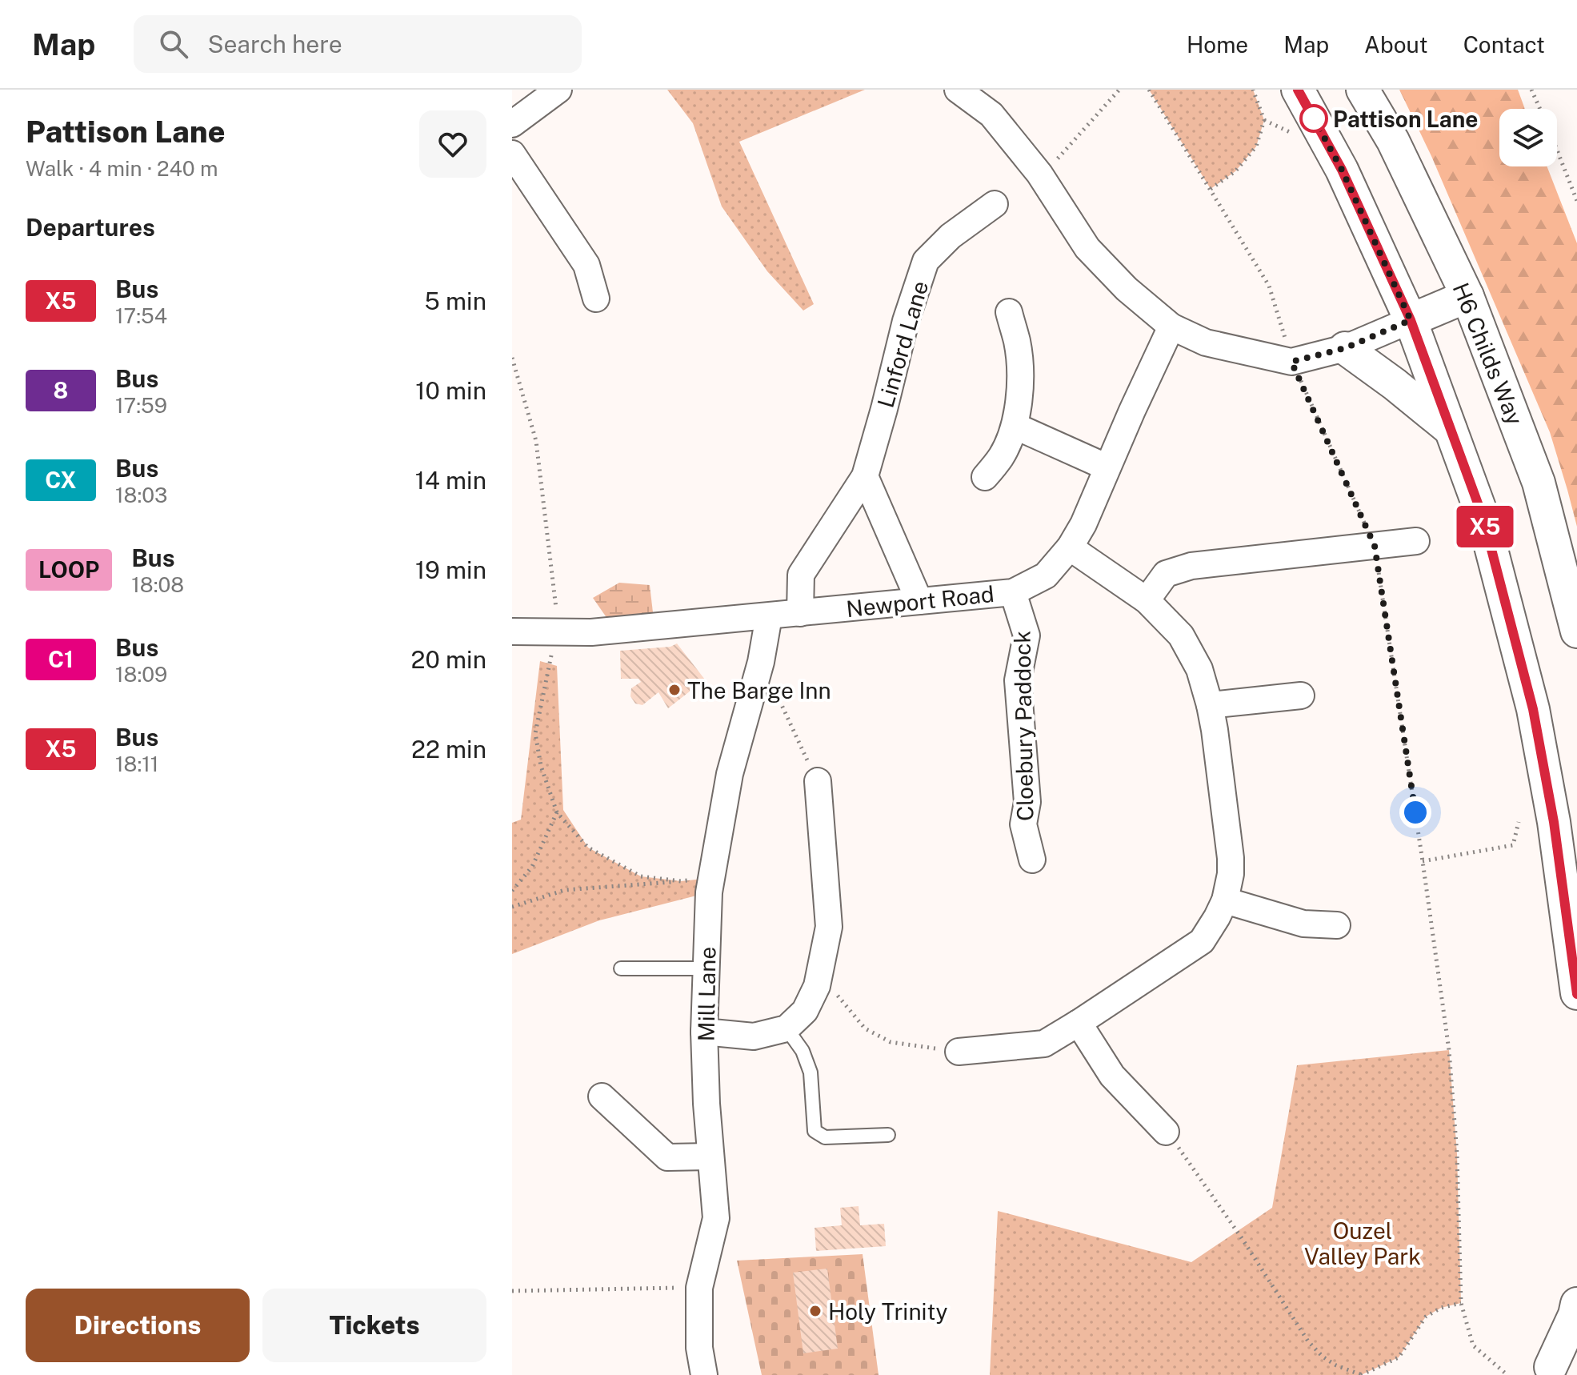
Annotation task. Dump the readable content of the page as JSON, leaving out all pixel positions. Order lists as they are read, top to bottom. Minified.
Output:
{"streets":{"street":["Linford Lane","H6 Childs Way","Newport Road","Cloebury Paddock","Mill Lane"]},"crossings":[["Linford Lane","Newport Road"],["Newport Road","Cloebury Paddock"],["Newport Road","Mill Lane"]],"parks":["Ouzel Valley Park"],"places":["Pattison Lane","The Barge Inn","Holy Trinity"],"lines":["bus line X5"],"page":{"header":"Map","search":"Search here","nav":["Home","Map","About","Contact"],"heading":[["Pattison Lane","Walk · 4 min · 240 m"],"Departures"],"on_map":"X5","list":[{"mark":"X5","name":"Bus","note":"17:54","value":"5 min"},{"mark":"8","name":"Bus","note":"17:59","value":"10 min"},{"mark":"CX","name":"Bus","note":"18:03","value":"14 min"},{"mark":"LOOP","name":"Bus","note":"18:08","value":"19 min"},{"mark":"C1","name":"Bus","note":"18:09","value":"20 min"},{"mark":"X5","name":"Bus","note":"18:11","value":"22 min"}],"buttons":["Directions","Tickets"]}}
